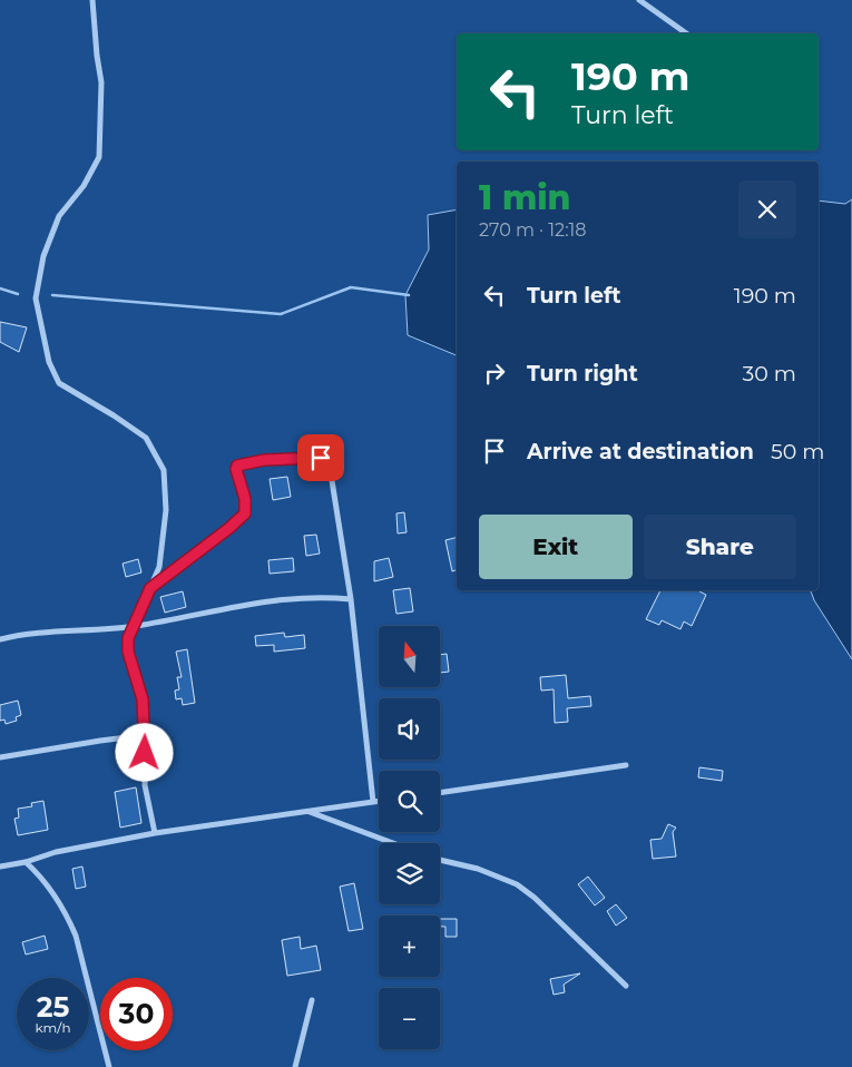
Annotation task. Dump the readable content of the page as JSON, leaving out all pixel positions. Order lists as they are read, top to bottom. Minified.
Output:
{"north":"top","page":{"turn":["190 m","Turn left"],"heading":["1 min","270 m · 12:18"],"list":[{"name":"Turn left","value":"190 m"},{"name":"Turn right","value":"30 m"},{"name":"Arrive at destination","value":"50 m"}],"buttons":["Exit","Share"],"map_buttons":["+","−"],"speed":"25 km/h","limit":"30"}}
